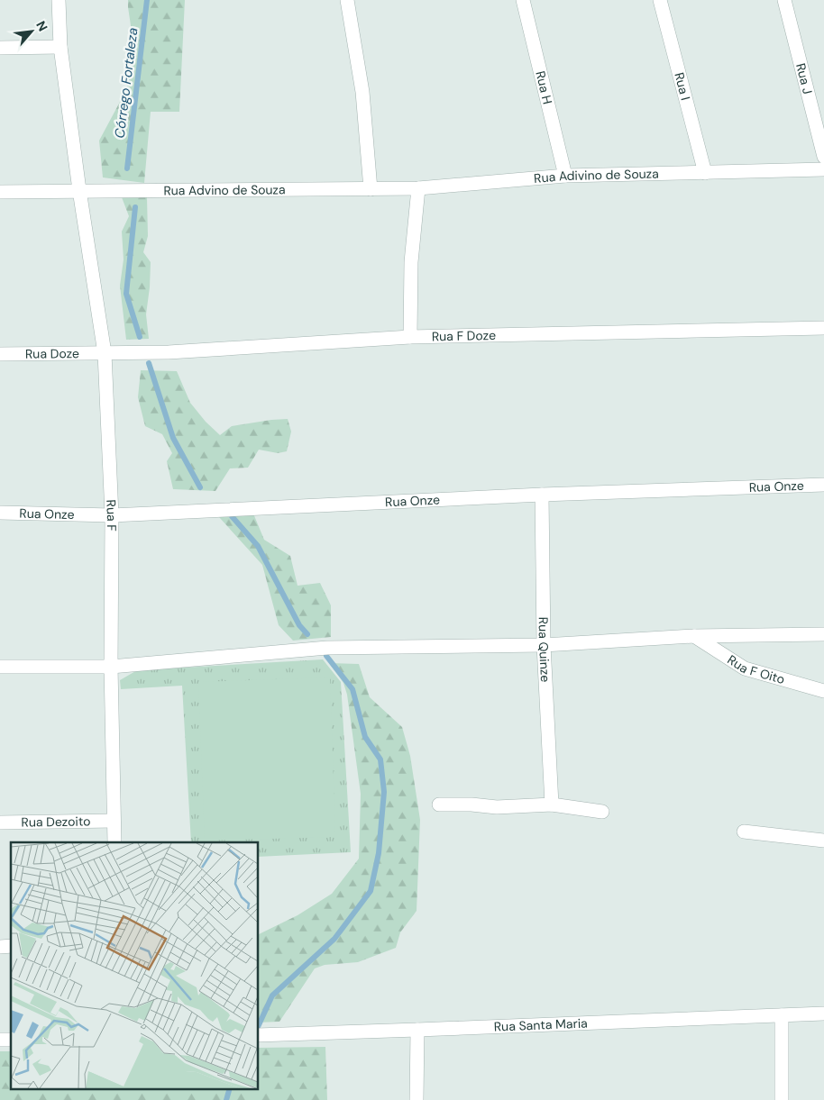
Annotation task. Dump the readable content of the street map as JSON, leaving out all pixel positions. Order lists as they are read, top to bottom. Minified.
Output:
{"streets":{"street":["Rua J","Rua I","Rua H","Rua Adivino de Souza","Rua Advino de Souza","Rua F Doze","Rua Doze","Rua Onze","Rua F","Rua Quinze","Rua F Oito","Rua Dezoito","Rua Santa Maria"]},"crossings":[["Rua I","Rua Adivino de Souza"],["Rua H","Rua Adivino de Souza"],["Rua Adivino de Souza","Rua Advino de Souza"],["Rua Advino de Souza","Rua F"],["Rua F Doze","Rua Doze"],["Rua F Doze","Rua F"],["Rua Doze","Rua F"],["Rua Onze","Rua F"],["Rua Onze","Rua Quinze"],["Rua F","Rua Dezoito"]],"water":["Córrego Fortaleza"],"north":"top right"}
